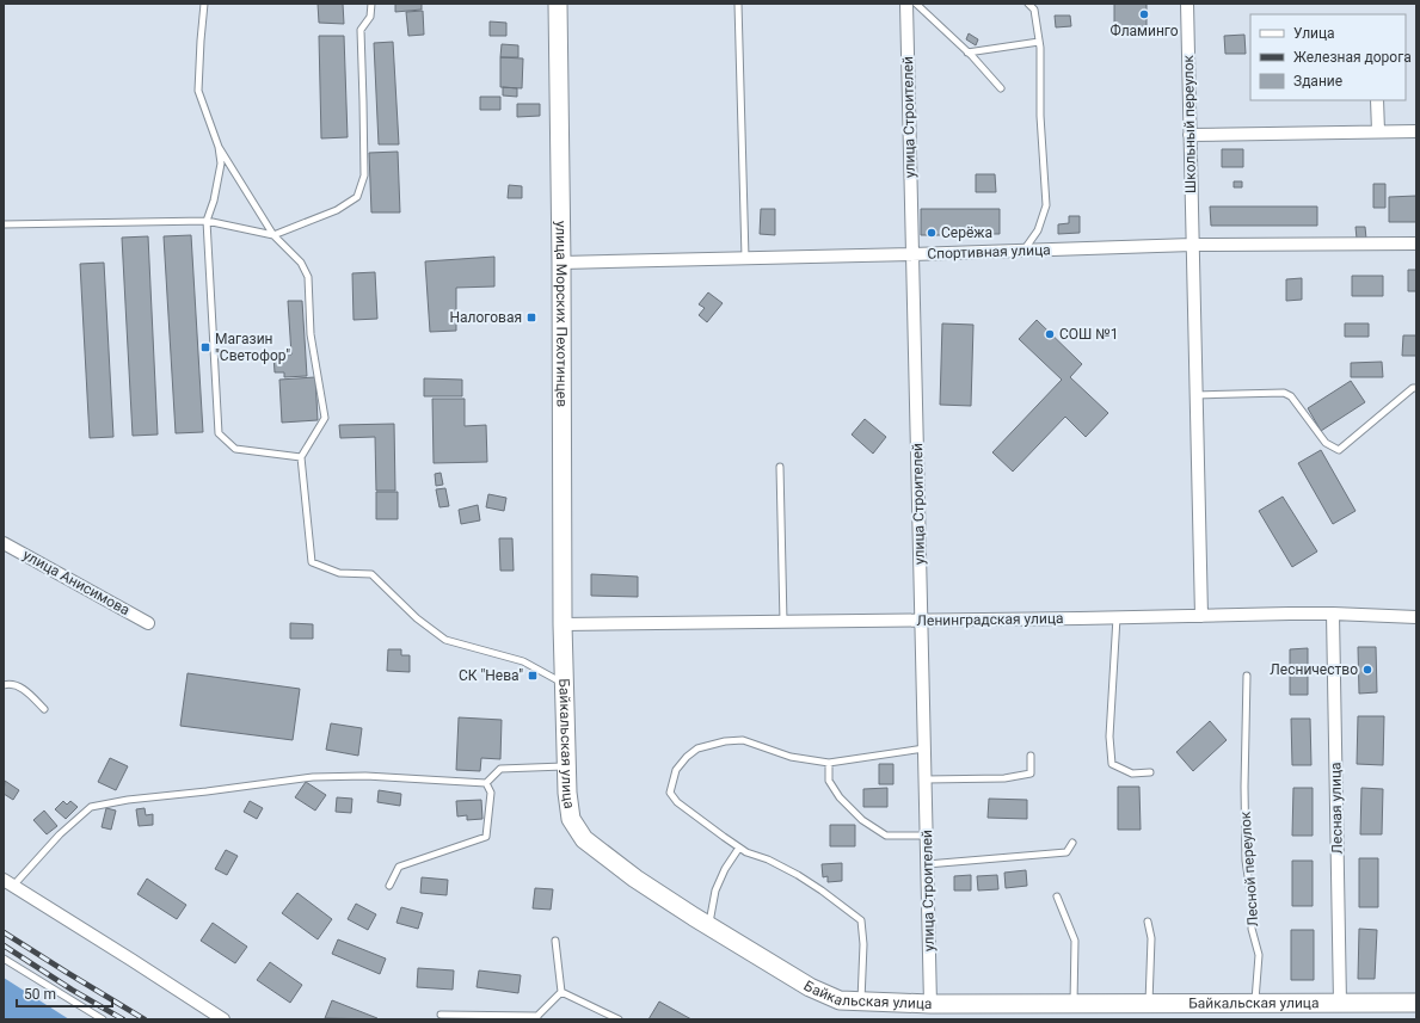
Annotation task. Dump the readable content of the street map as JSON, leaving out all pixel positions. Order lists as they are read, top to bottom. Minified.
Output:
{"streets":{"street":["улица Строителей","Школьный переулок","Спортивная улица","улица Морских Пехотинцев","улица Анисимова","Ленинградская улица","Байкальская улица","Лесная улица"],"lane":["Лесной переулок"]},"crossings":[["улица Строителей","Спортивная улица"],["улица Строителей","Ленинградская улица"],["улица Строителей","Байкальская улица"],["Школьный переулок","Спортивная улица"],["Школьный переулок","Ленинградская улица"],["Спортивная улица","улица Морских Пехотинцев"],["улица Морских Пехотинцев","Ленинградская улица"],["улица Морских Пехотинцев","Байкальская улица"],["Ленинградская улица","Байкальская улица"],["Ленинградская улица","Лесная улица"],["Байкальская улица","Лесная улица"],["Байкальская улица","Лесной переулок"]],"places":{"other":["Фламинго","Серёжа","СОШ №1","Лесничество"],"transit":["Налоговая","Магазин \"Светофор\"","СК \"Нева\""]},"legend":["Улица","Железная дорога","Здание"],"scale_bar":"50 m"}
